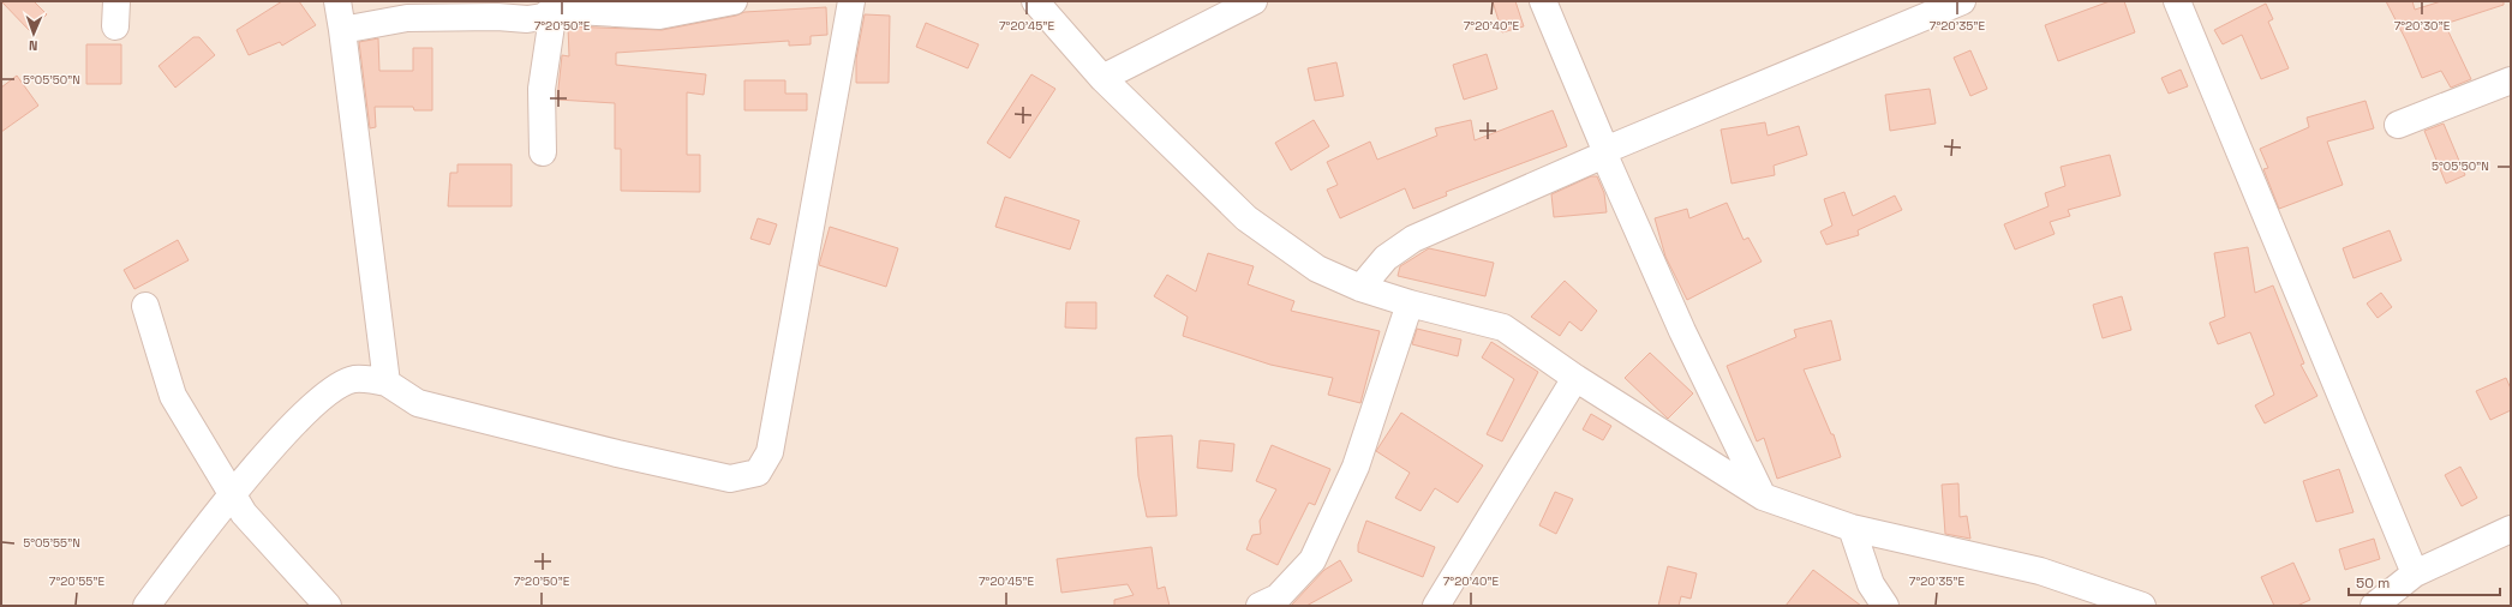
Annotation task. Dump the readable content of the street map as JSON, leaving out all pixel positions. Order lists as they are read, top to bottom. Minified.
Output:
{"scale_bar":"50 m","north":"bottom","coordinates":["7°20'50\"E","7°20'45\"E","7°20'40\"E","7°20'35\"E","7°20'30\"E","5°05'50\"N","5°05'55\"N","7°20'55\"E"]}
